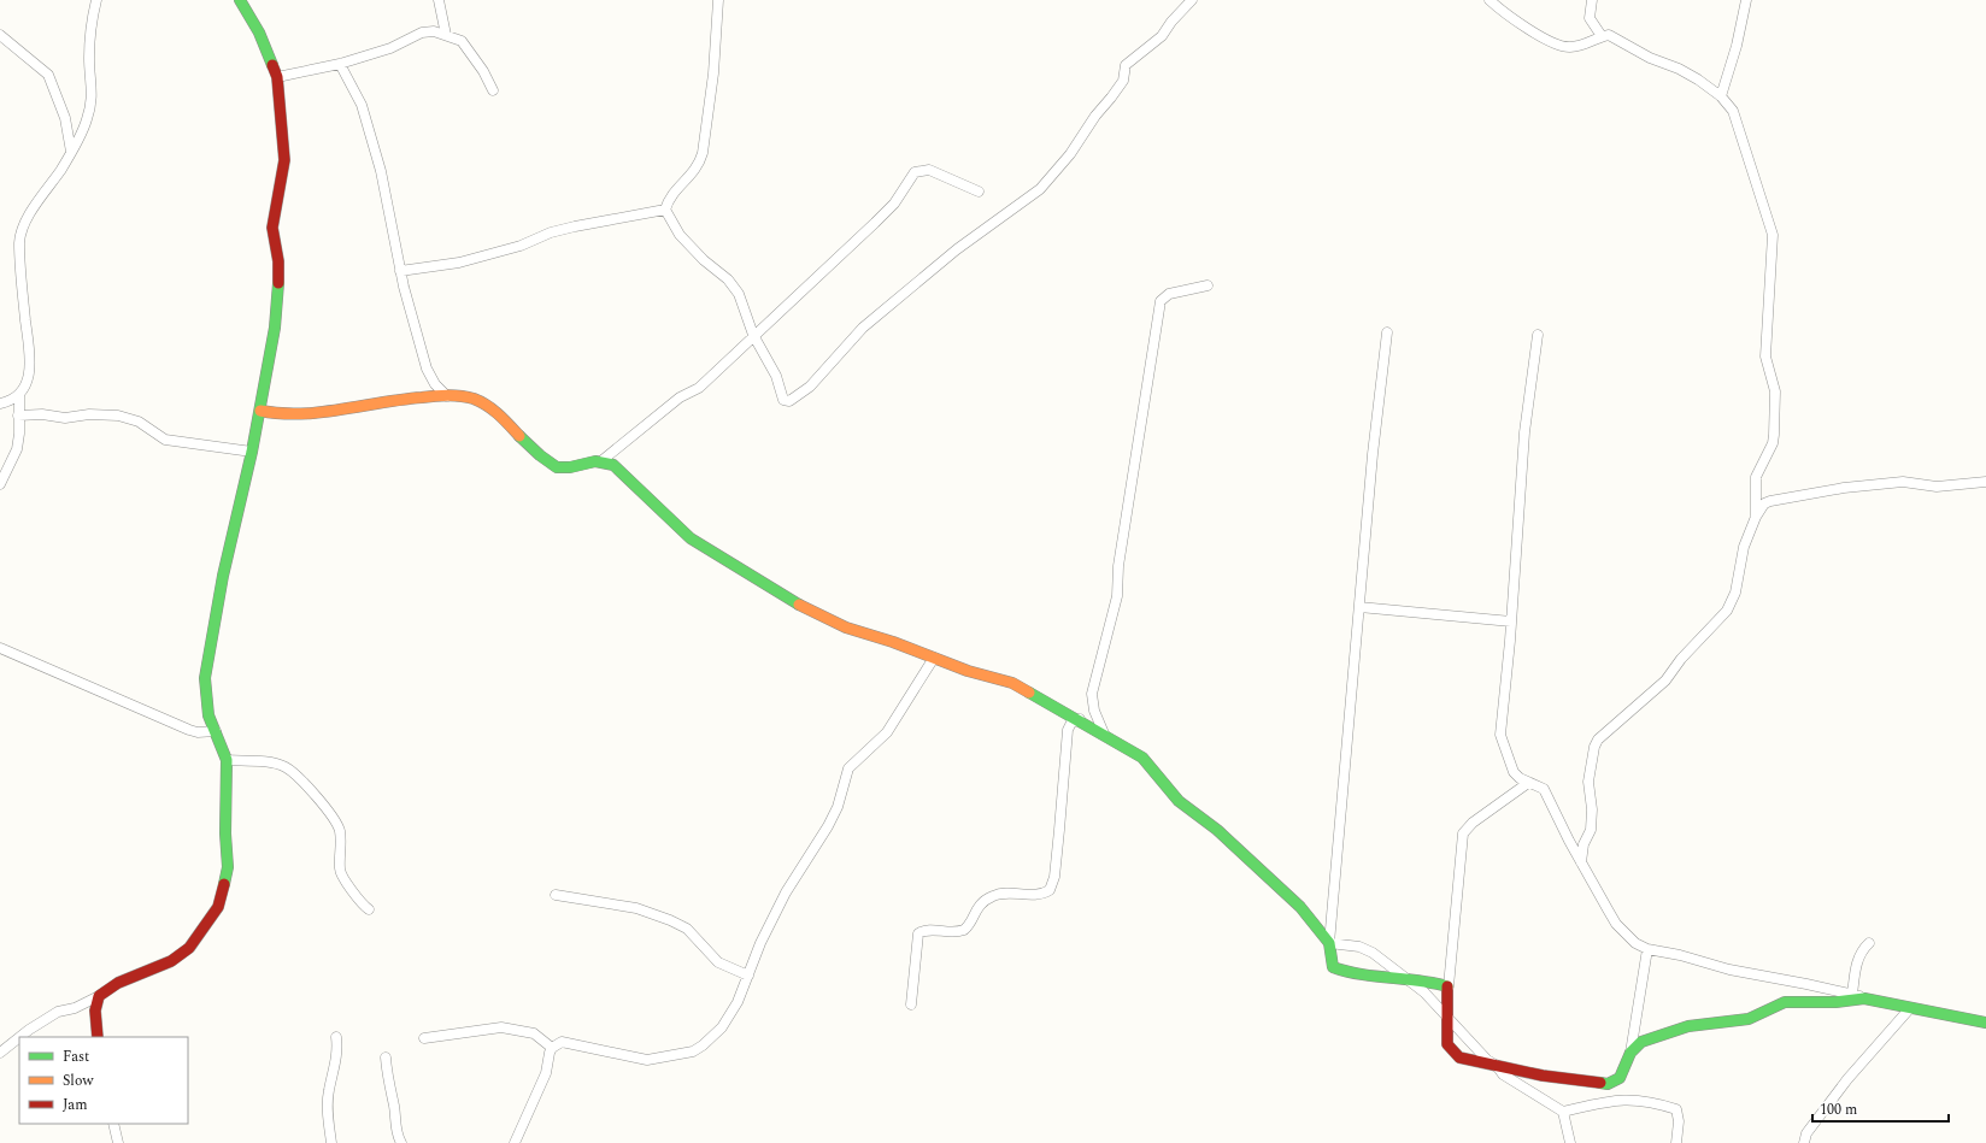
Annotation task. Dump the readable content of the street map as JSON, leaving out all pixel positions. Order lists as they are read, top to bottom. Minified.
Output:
{"legend":["Fast","Slow","Jam"],"scale_bar":"100 m"}
